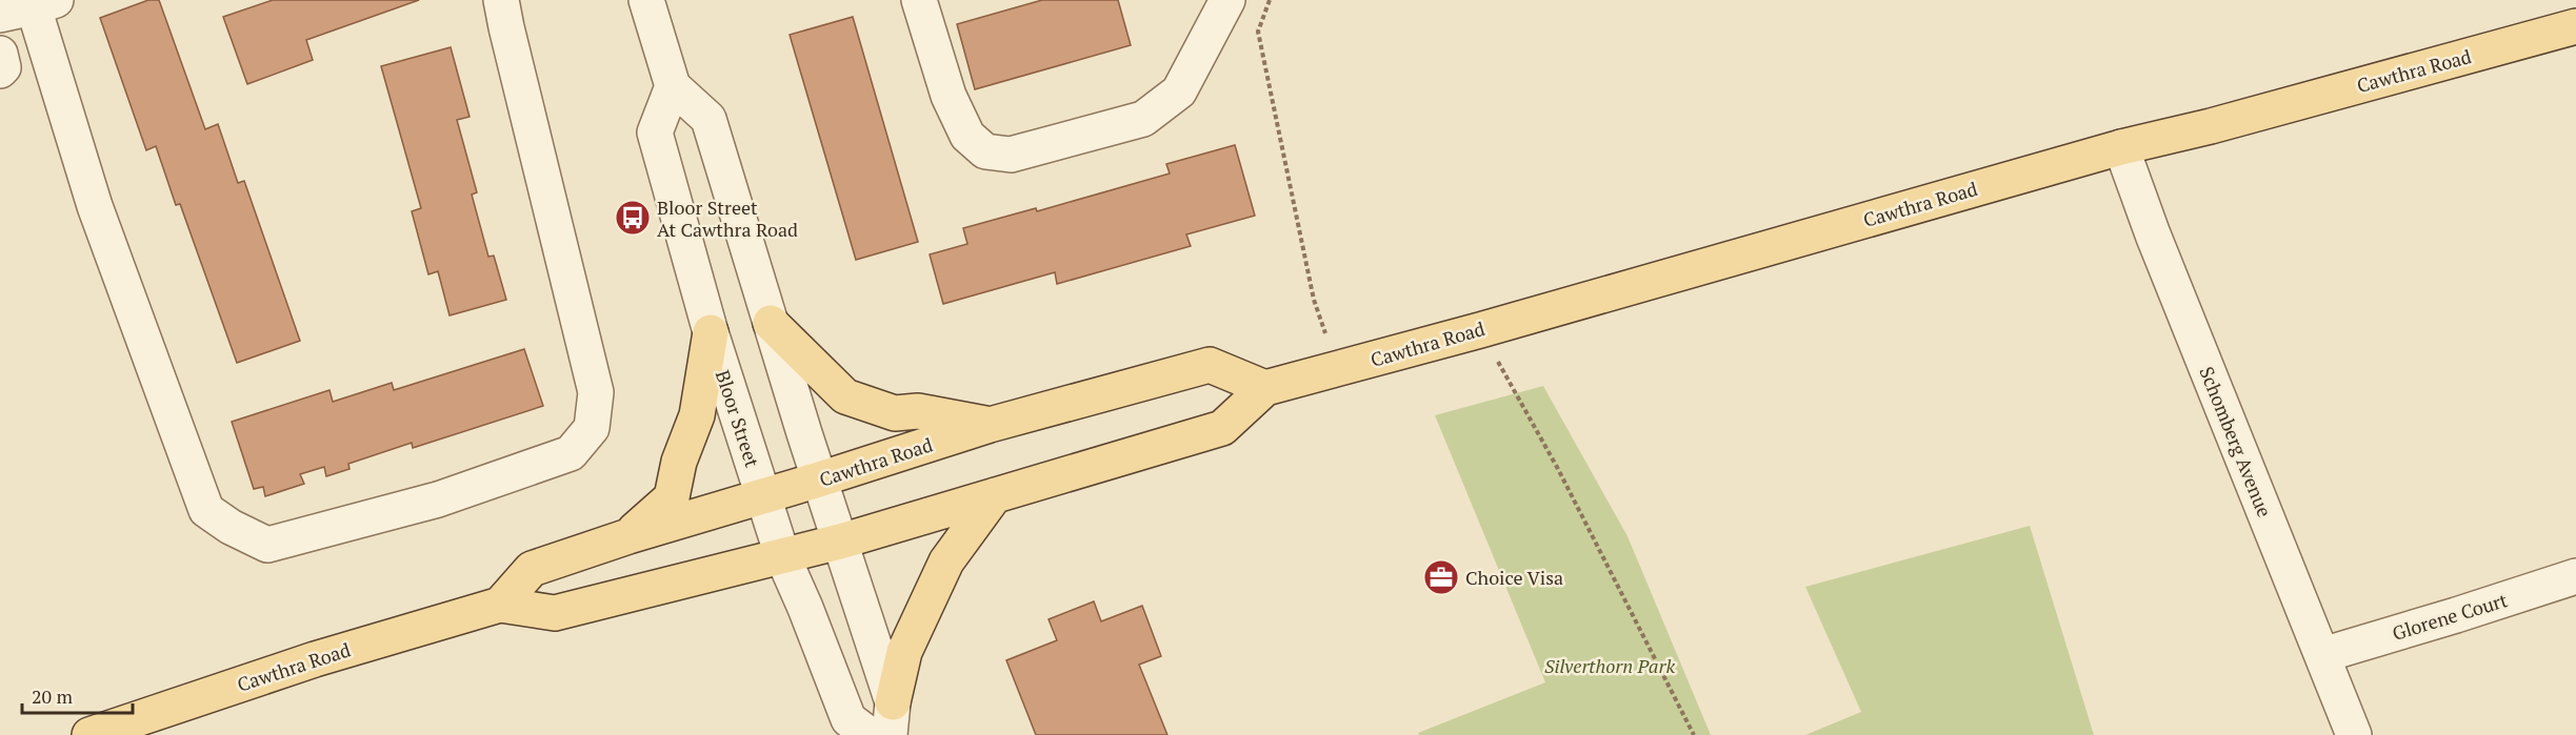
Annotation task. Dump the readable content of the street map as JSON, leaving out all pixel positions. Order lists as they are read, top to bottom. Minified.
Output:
{"streets":{"main road":["Cawthra Road"],"street":["Bloor Street","Schomberg Avenue","Glorene Court"]},"crossings":[["Cawthra Road","Bloor Street"],["Cawthra Road","Schomberg Avenue"],["Schomberg Avenue","Glorene Court"]],"parks":["Silverthorn Park"],"places":{"bus stop":["Bloor Street At Cawthra Road"],"office":["Choice Visa"]},"scale_bar":"20 m"}
